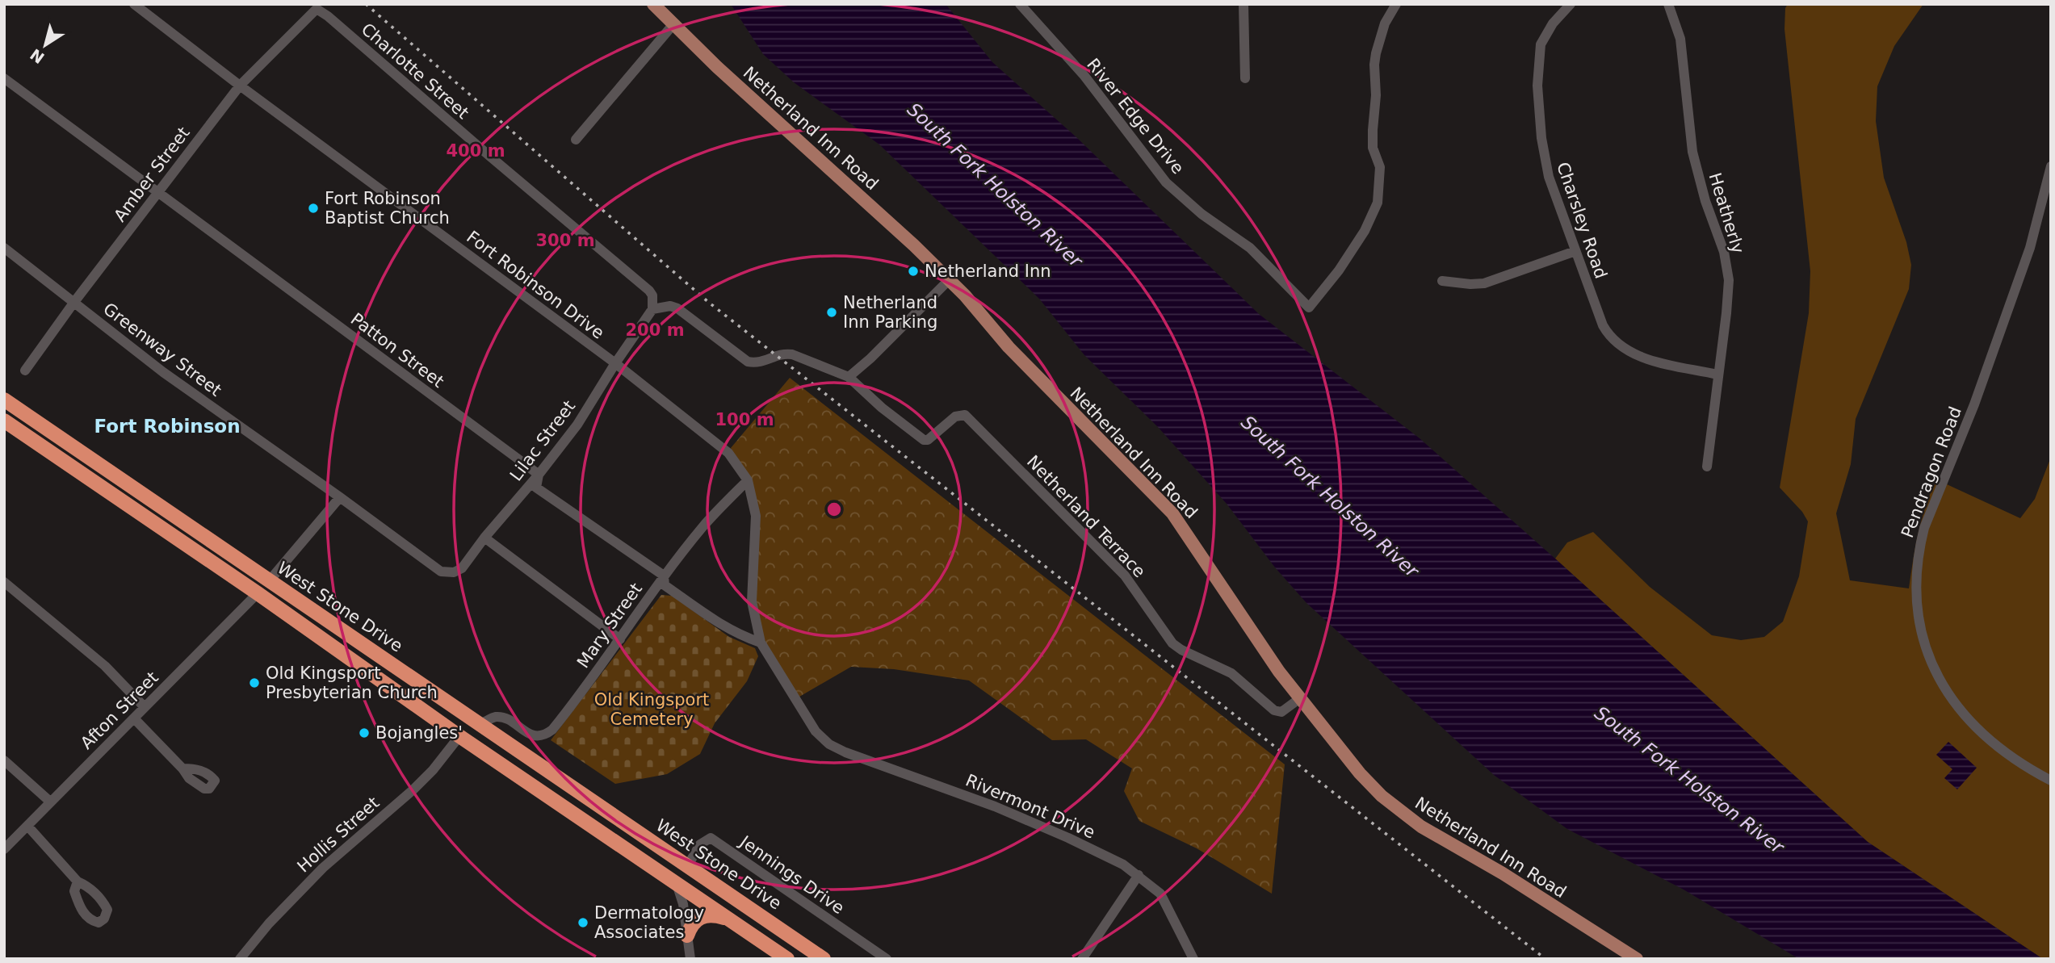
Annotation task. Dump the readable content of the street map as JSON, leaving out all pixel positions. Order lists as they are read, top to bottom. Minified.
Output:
{"streets":{"highway":["West Stone Drive"],"main road":["Netherland Inn Road"],"street":["Charlotte Street","River Edge Drive","Amber Street","Heatherly","Charsley Road","Fort Robinson Drive","Greenway Street","Patton Street","Lilac Street","Pendragon Road","Netherland Terrace","Mary Street","Afton Street","Rivermont Drive","Hollis Street","Jennings Drive"]},"crossings":[["Charlotte Street","Amber Street"],["Charlotte Street","Lilac Street"],["Netherland Inn Road","Netherland Terrace"],["Amber Street","Fort Robinson Drive"],["Amber Street","Greenway Street"],["Amber Street","Patton Street"],["Heatherly","Charsley Road"],["Fort Robinson Drive","Patton Street"],["Fort Robinson Drive","Lilac Street"],["Fort Robinson Drive","Mary Street"],["Fort Robinson Drive","Rivermont Drive"],["Greenway Street","Lilac Street"],["Patton Street","Lilac Street"],["Patton Street","Mary Street"],["West Stone Drive","Mary Street"],["West Stone Drive","Afton Street"],["West Stone Drive","Hollis Street"],["West Stone Drive","Jennings Drive"]],"districts":["Fort Robinson"],"water":["South Fork Holston River"],"parks":["Old Kingsport Cemetery"],"places":["Fort Robinson Baptist Church","Netherland Inn","Netherland Inn Parking","Old Kingsport Presbyterian Church","Bojangles'","Dermatology Associates"],"north":"bottom left","rings":["400 m","300 m","200 m","100 m"]}
